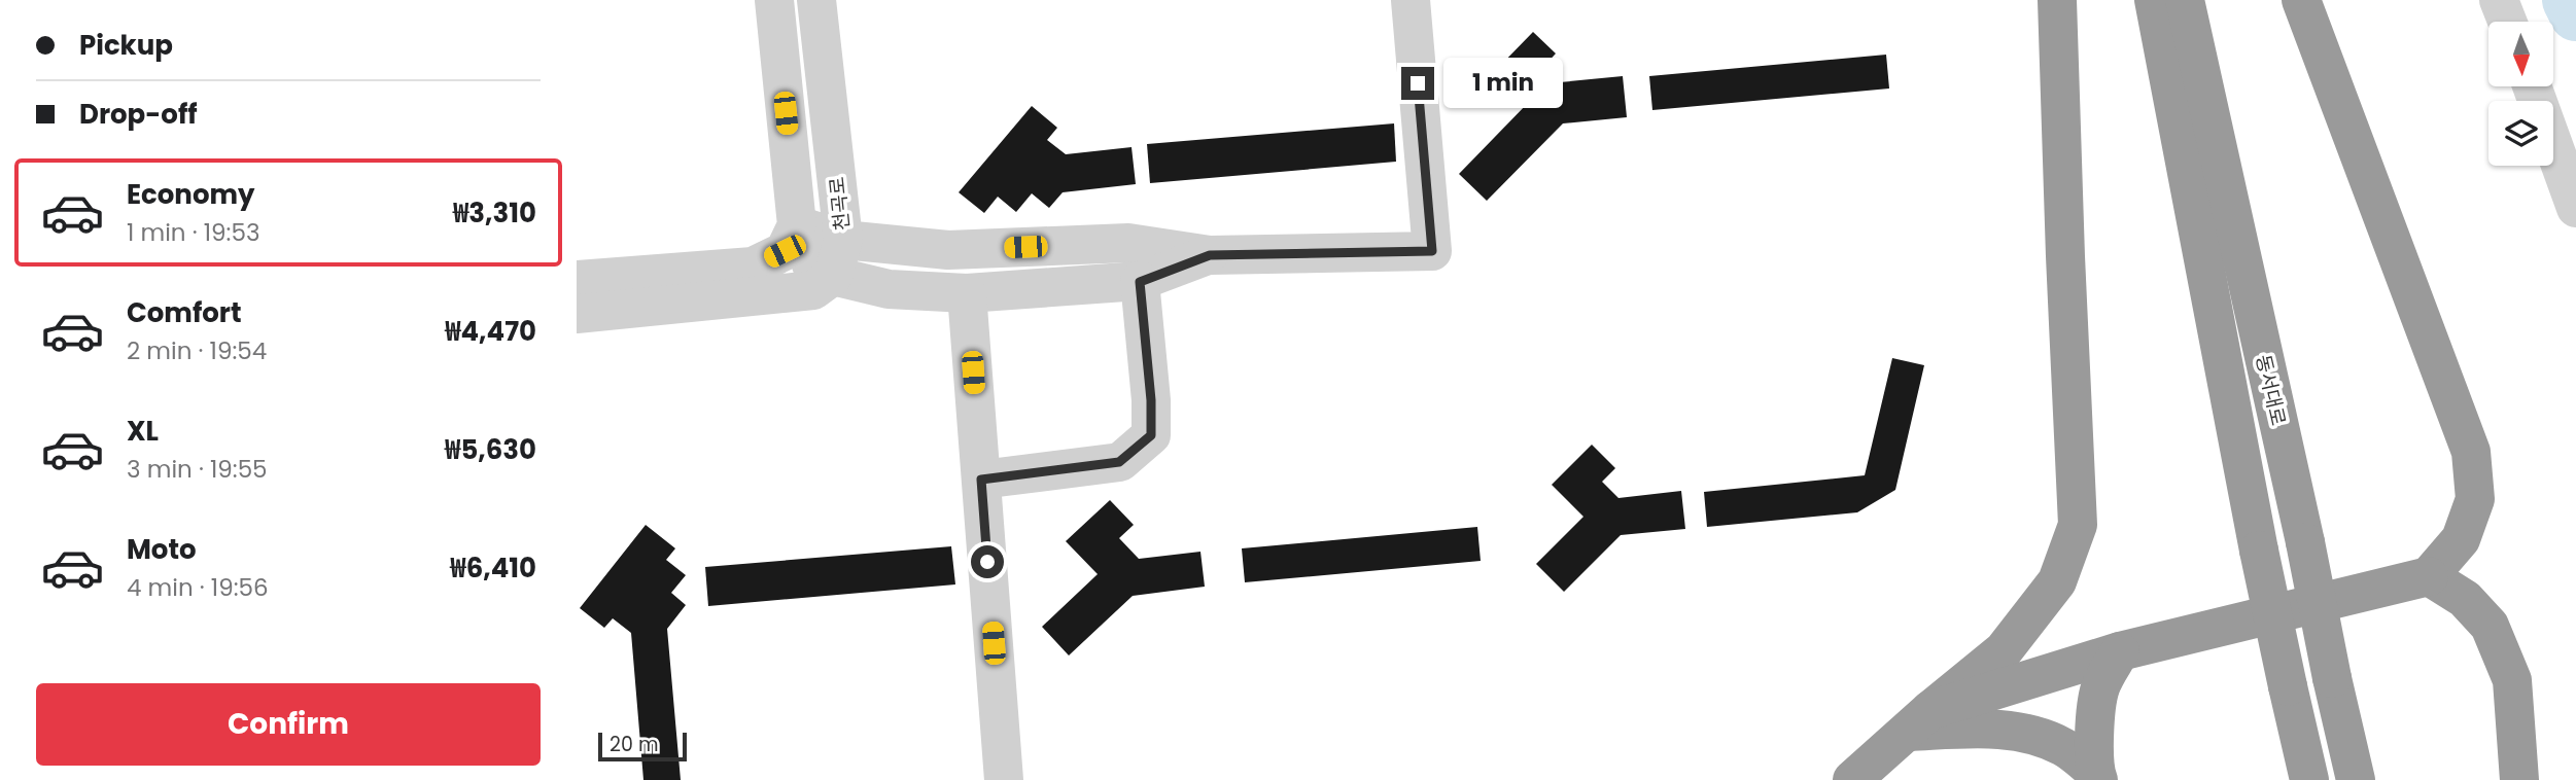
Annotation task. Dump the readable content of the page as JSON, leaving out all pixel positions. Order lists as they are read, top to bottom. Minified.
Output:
{"streets":{"highway":["동서대로"],"street":["천곡로"]},"scale_bar":"20 m","north":"bottom","page":{"banner":["Pickup","Drop-off"],"bubble":"1 min","list":[{"name":"Economy","note":"1 min · 19:53","value":"₩3,310"},{"name":"Comfort","note":"2 min · 19:54","value":"₩4,470"},{"name":"XL","note":"3 min · 19:55","value":"₩5,630"},{"name":"Moto","note":"4 min · 19:56","value":"₩6,410"}],"buttons":"Confirm","scale":"20 m"}}
